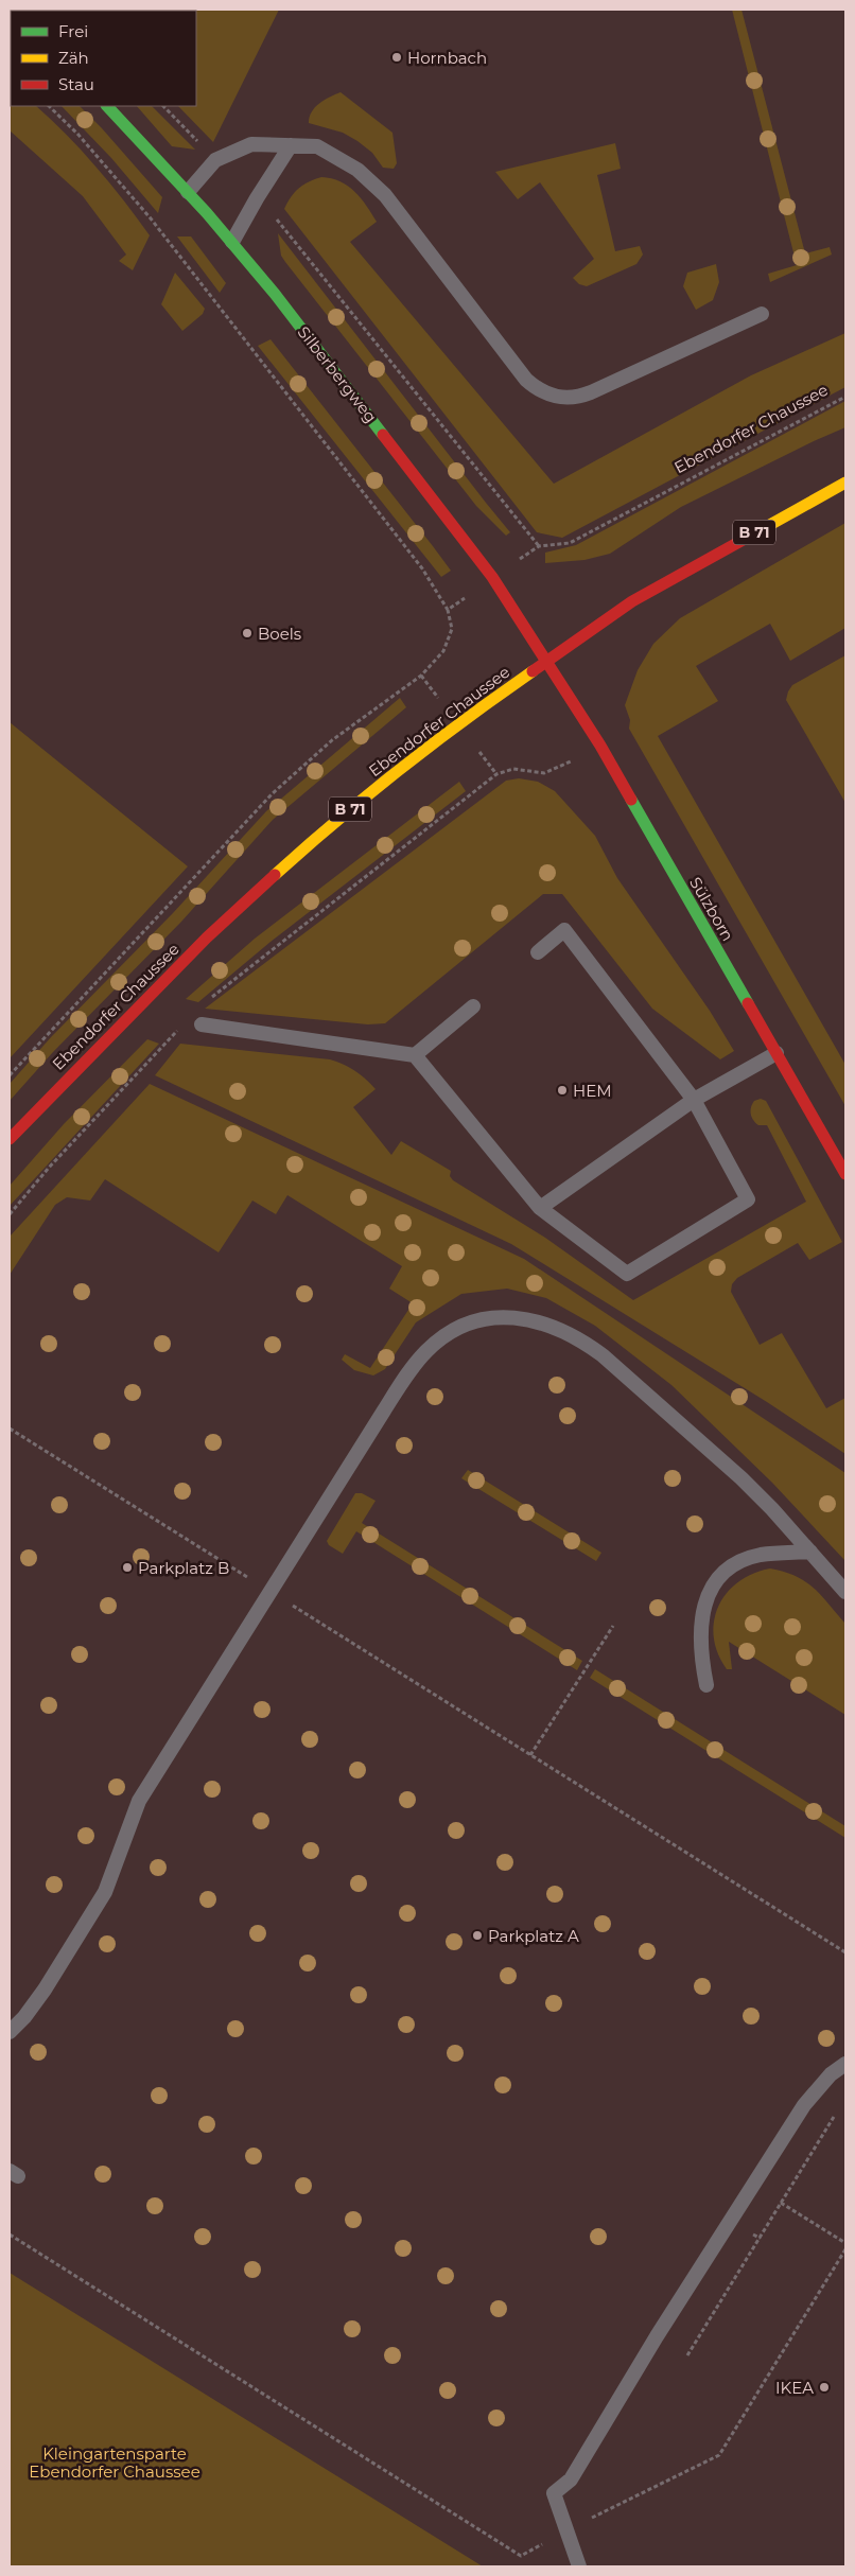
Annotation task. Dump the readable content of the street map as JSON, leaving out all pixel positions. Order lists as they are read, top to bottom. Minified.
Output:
{"streets":{"street":["Silberbergweg","Ebendorfer Chaussee","B 71","Sülzborn"]},"crossings":[["Silberbergweg","Ebendorfer Chaussee"],["Silberbergweg","Sülzborn"],["Ebendorfer Chaussee","Sülzborn"]],"parks":["Kleingartensparte Ebendorfer Chaussee"],"places":["Hornbach","Boels","HEM","Parkplatz B","Parkplatz A","IKEA"],"legend":["Frei","Zäh","Stau"]}
